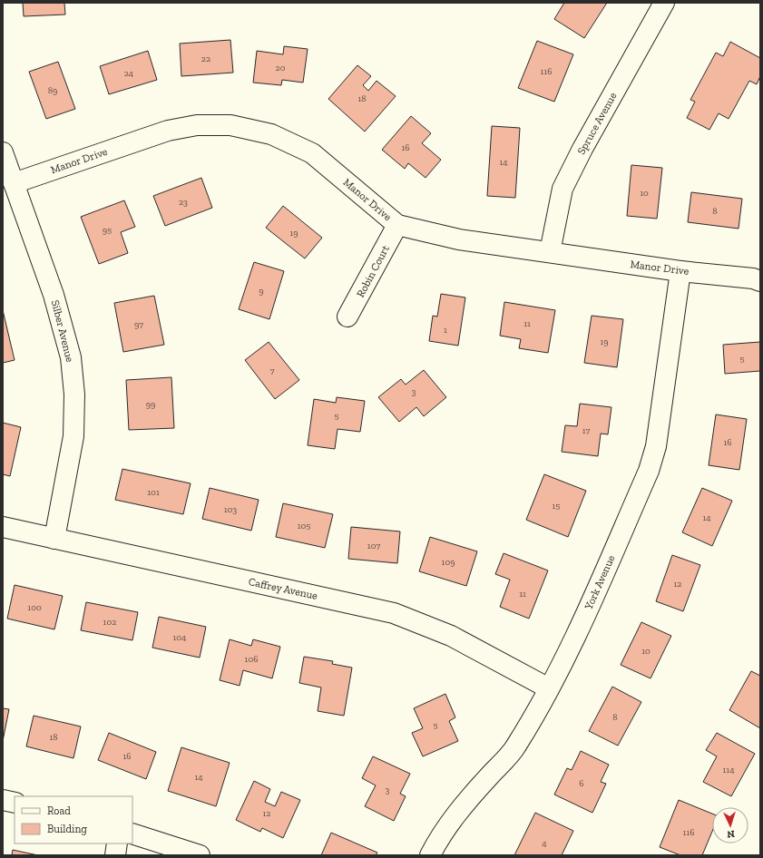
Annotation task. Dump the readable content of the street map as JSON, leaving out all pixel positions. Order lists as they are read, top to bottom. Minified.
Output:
{"streets":{"street":["Spruce Avenue","Manor Drive","Robin Court","Silber Avenue","York Avenue","Caffrey Avenue"]},"crossings":[["Spruce Avenue","Manor Drive"],["Manor Drive","Robin Court"],["Manor Drive","Silber Avenue"],["Manor Drive","York Avenue"],["Silber Avenue","Caffrey Avenue"],["York Avenue","Caffrey Avenue"]],"house_numbers":["22","20","116","24","89","18","16","14","10","23","8","95","19","9","11","97","1","19","5","7","3","99","5","17","16","101","15","103","14","105","107","109","12","11","100","102","104","10","106","8","5","18","16","114","14","6","3","12","116","4"],"legend":["Road","Building"],"north":"bottom"}
